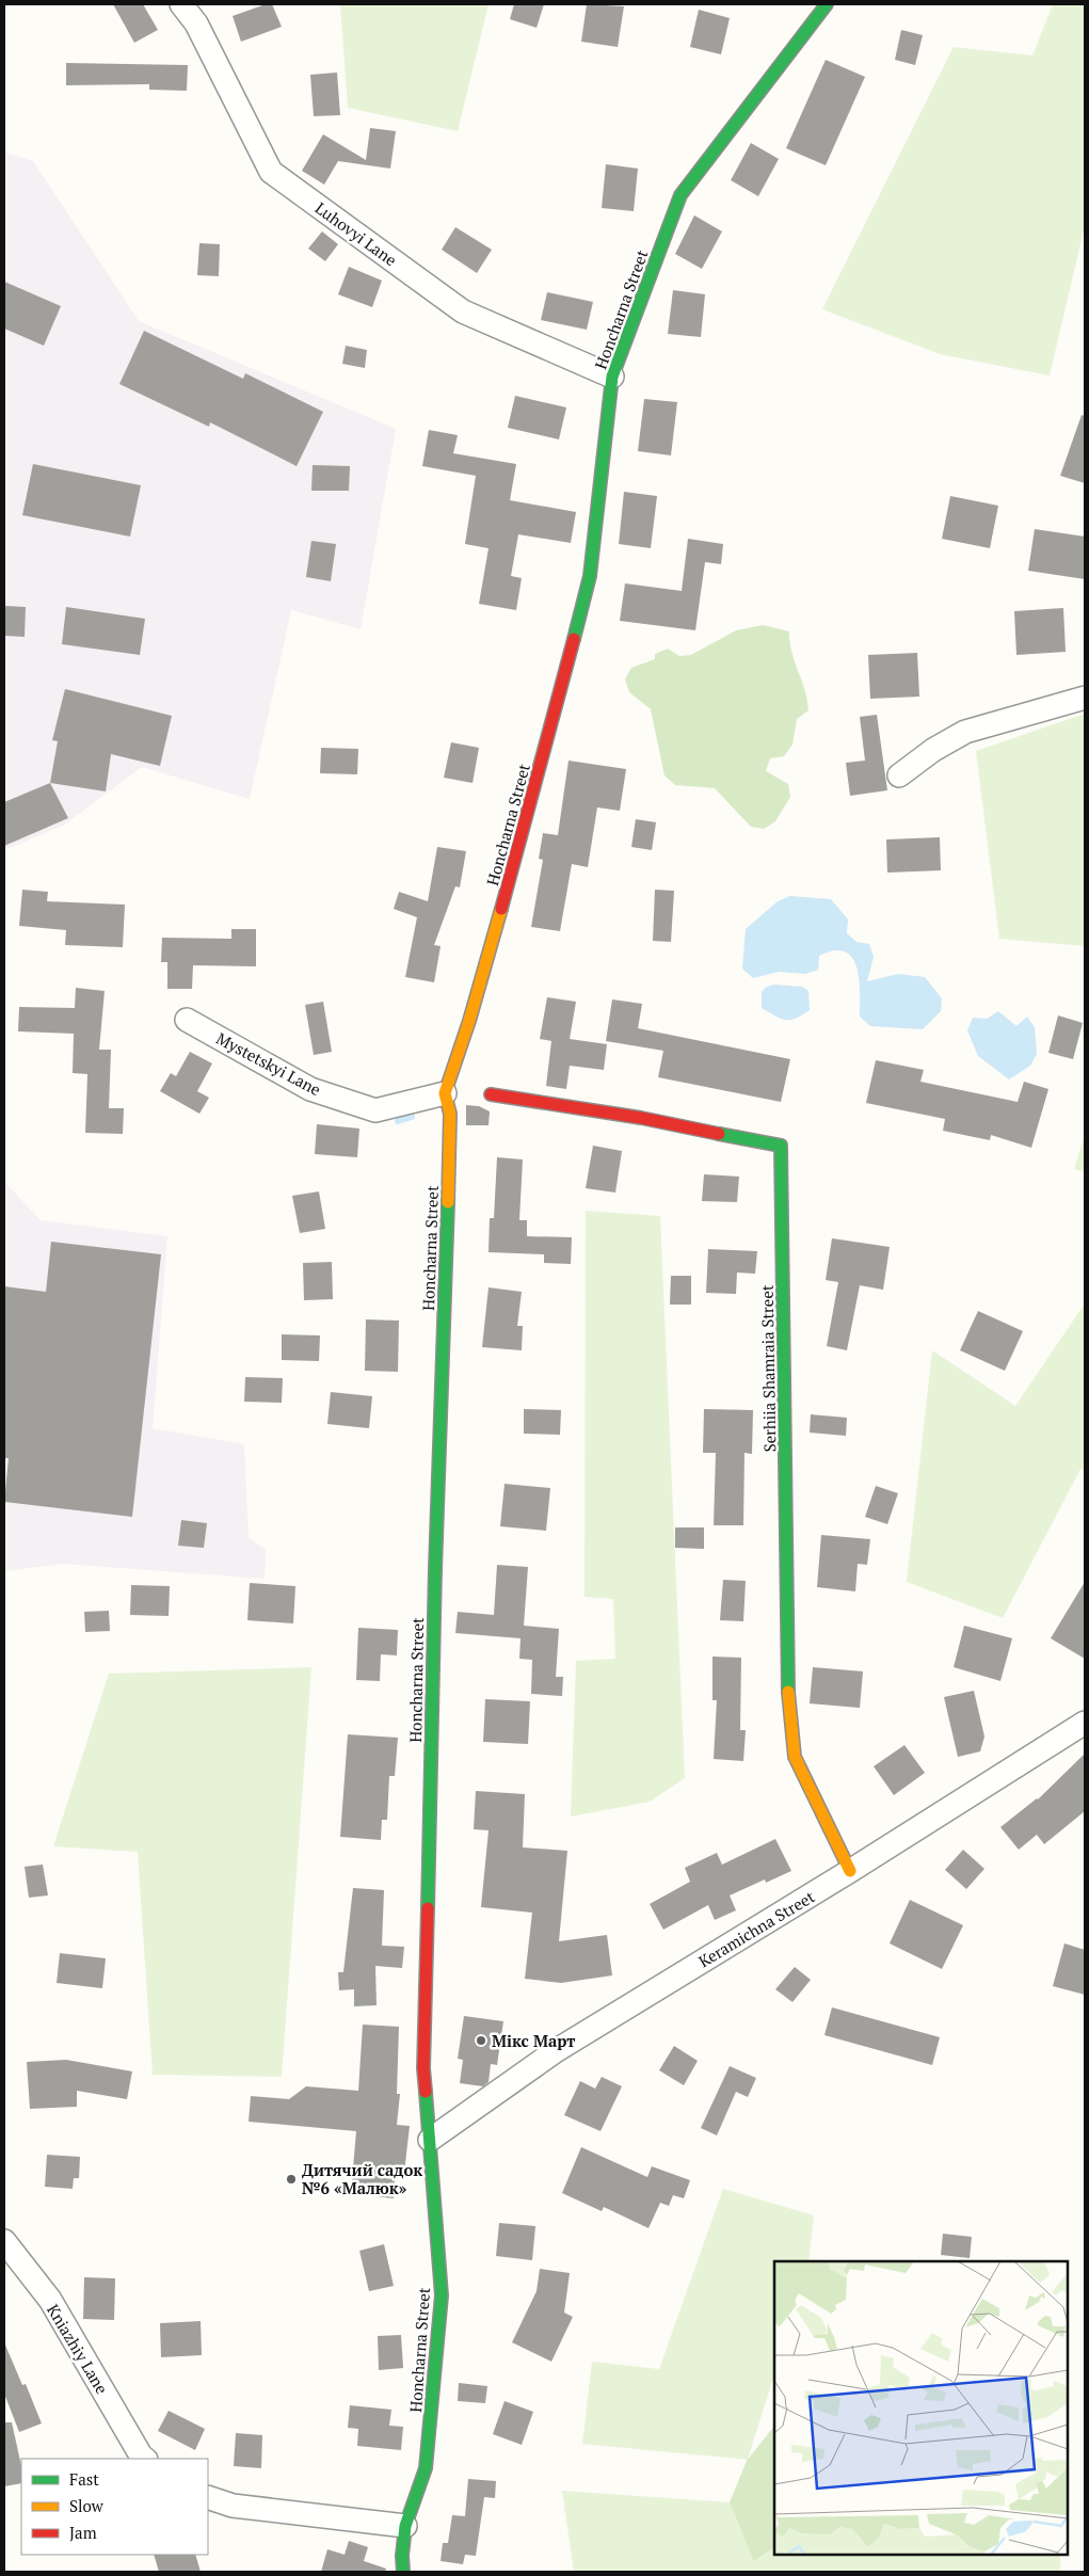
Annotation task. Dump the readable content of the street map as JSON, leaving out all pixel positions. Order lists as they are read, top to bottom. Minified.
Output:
{"streets":{"street":["Luhovyi Lane","Honcharna Street","Mystetskyi Lane","Serhiia Shamraia Street","Keramichna Street","Kniazhiy Lane"]},"crossings":[["Luhovyi Lane","Honcharna Street"],["Honcharna Street","Mystetskyi Lane"],["Honcharna Street","Keramichna Street"],["Serhiia Shamraia Street","Keramichna Street"]],"places":["Мікс Март","Дитячий садок №6 «Малюк»"],"legend":["Fast","Slow","Jam"]}
